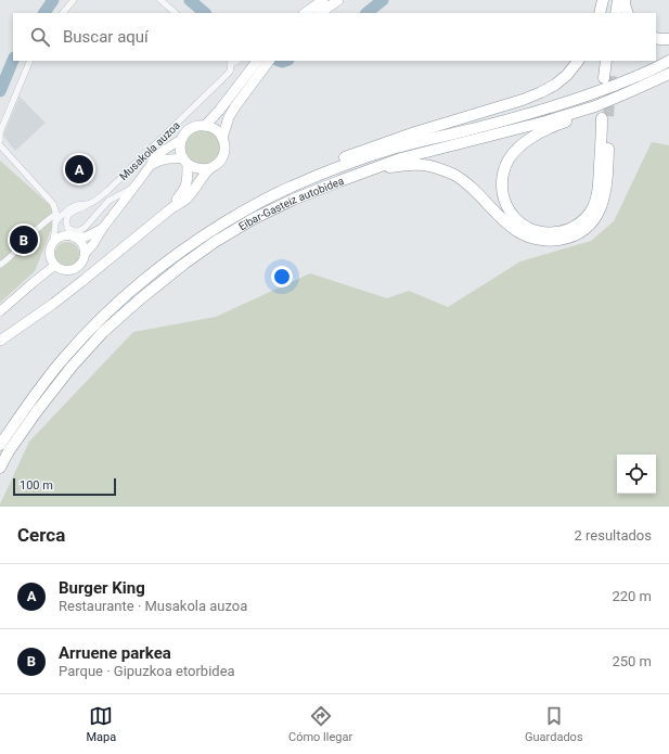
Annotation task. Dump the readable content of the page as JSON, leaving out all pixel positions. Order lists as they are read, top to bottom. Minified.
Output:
{"streets":{"highway":["Eibar-Gasteiz autobidea"],"street":["Musakola auzoa"]},"scale_bar":"100 m","page":{"search":"Buscar aquí","pins":["A","B"],"scale":"100 m","heading":["Cerca","2 resultados"],"list":[{"mark":"A","name":"Burger King","note":"Restaurante · Musakola auzoa","value":"220 m"},{"mark":"B","name":"Arruene parkea","note":"Parque · Gipuzkoa etorbidea","value":"250 m"}],"nav":["Mapa","Cómo llegar","Guardados"]}}
